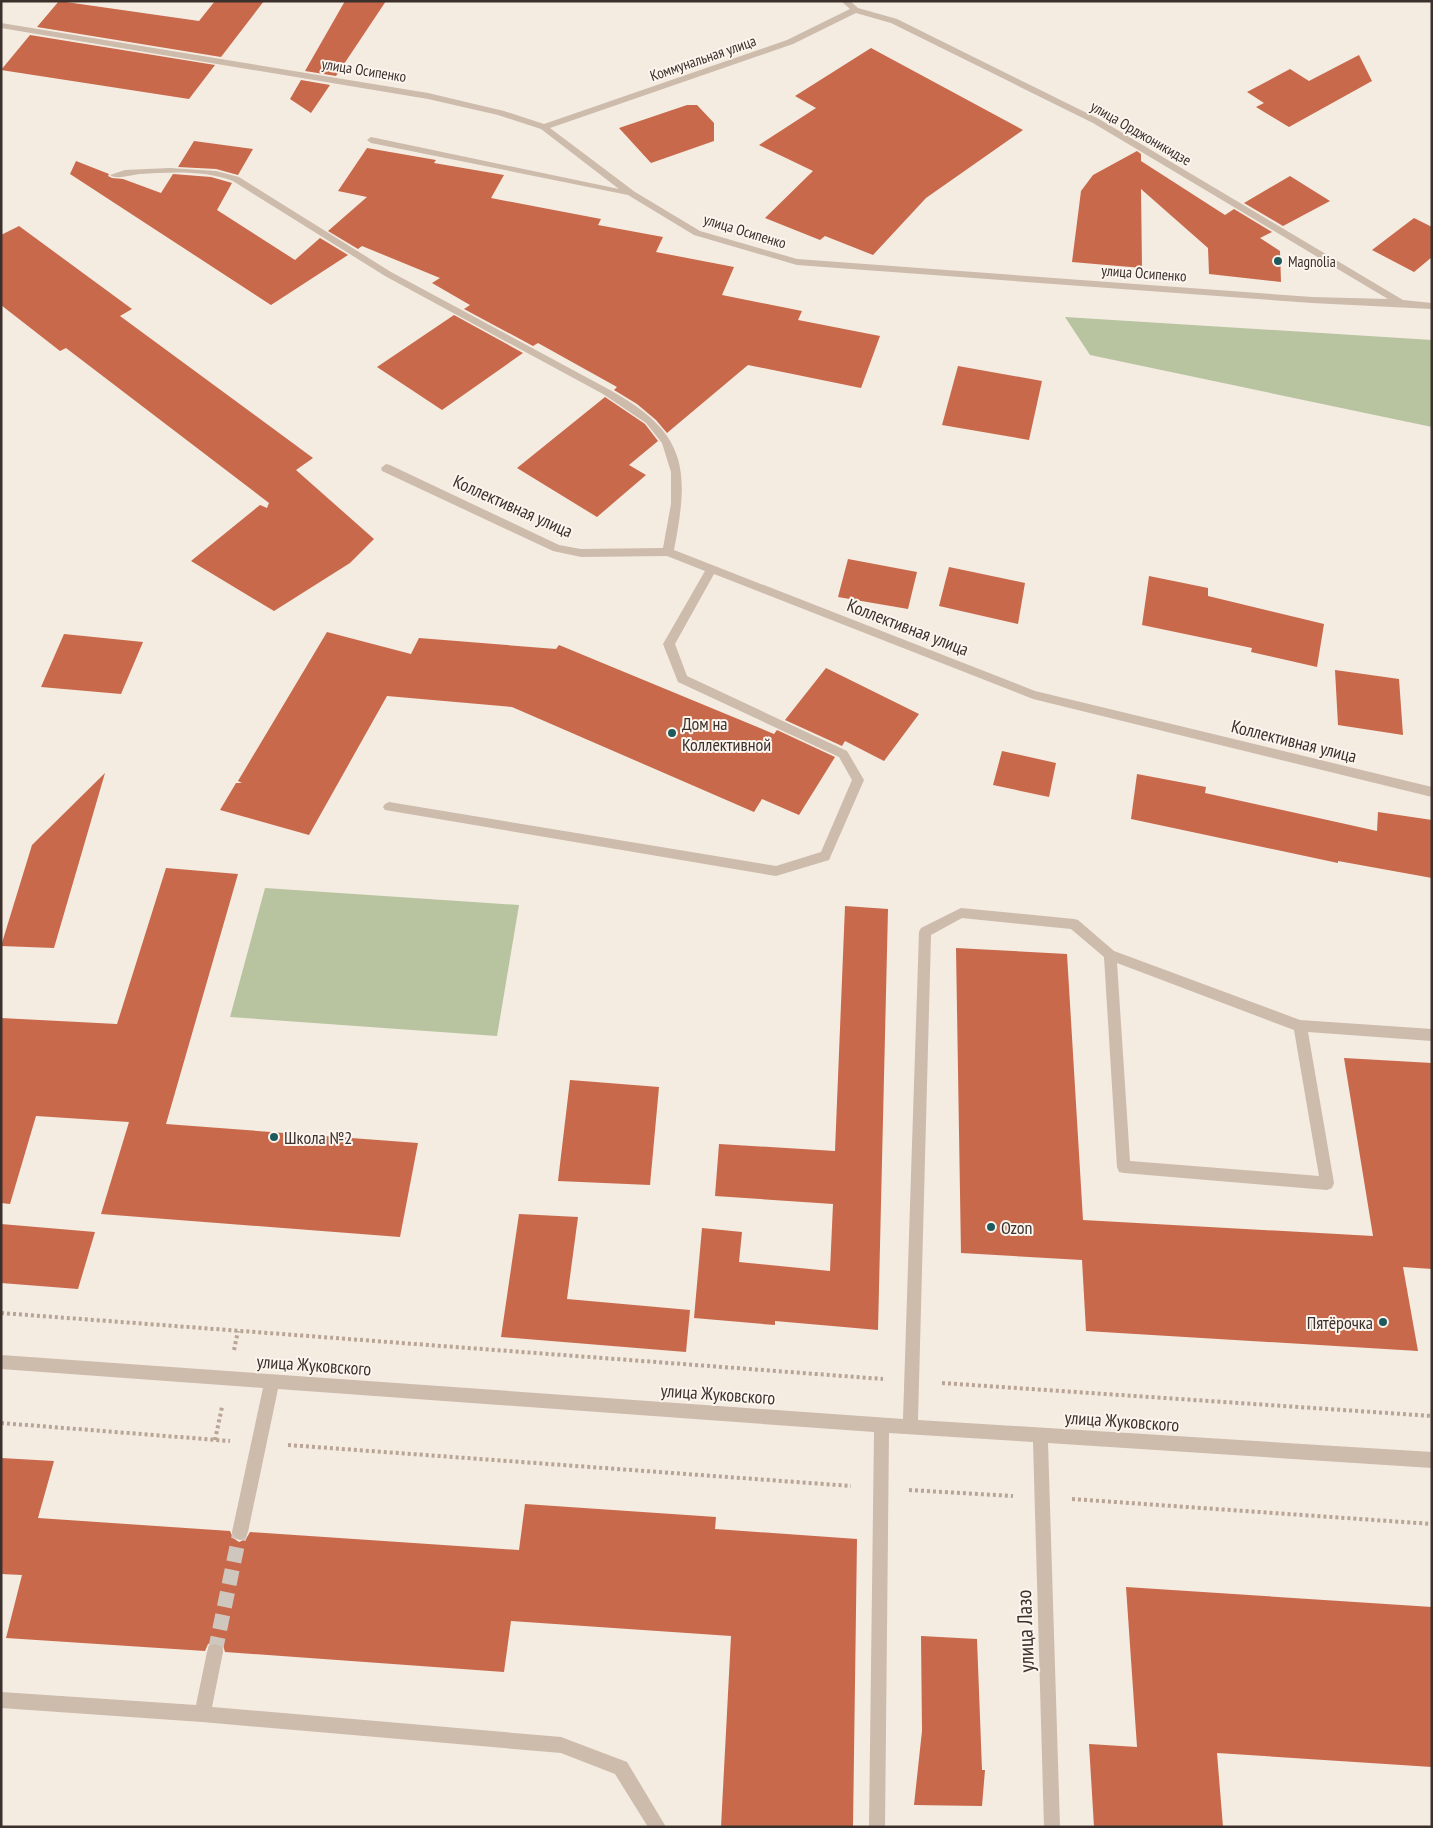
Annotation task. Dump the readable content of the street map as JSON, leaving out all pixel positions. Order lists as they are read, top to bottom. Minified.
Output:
{"streets":{"street":["Коммунальная улица","улица Осипенко","улица Орджоникидзе","Коллективная улица","улица Жуковского","улица Лазо"]},"crossings":[["Коммунальная улица","улица Осипенко"],["Коммунальная улица","улица Орджоникидзе"],["улица Осипенко","улица Орджоникидзе"],["улица Жуковского","улица Лазо"]],"places":["Magnolia","Дом на Коллективной","Школа №2","Ozon","Пятёрочка"]}
